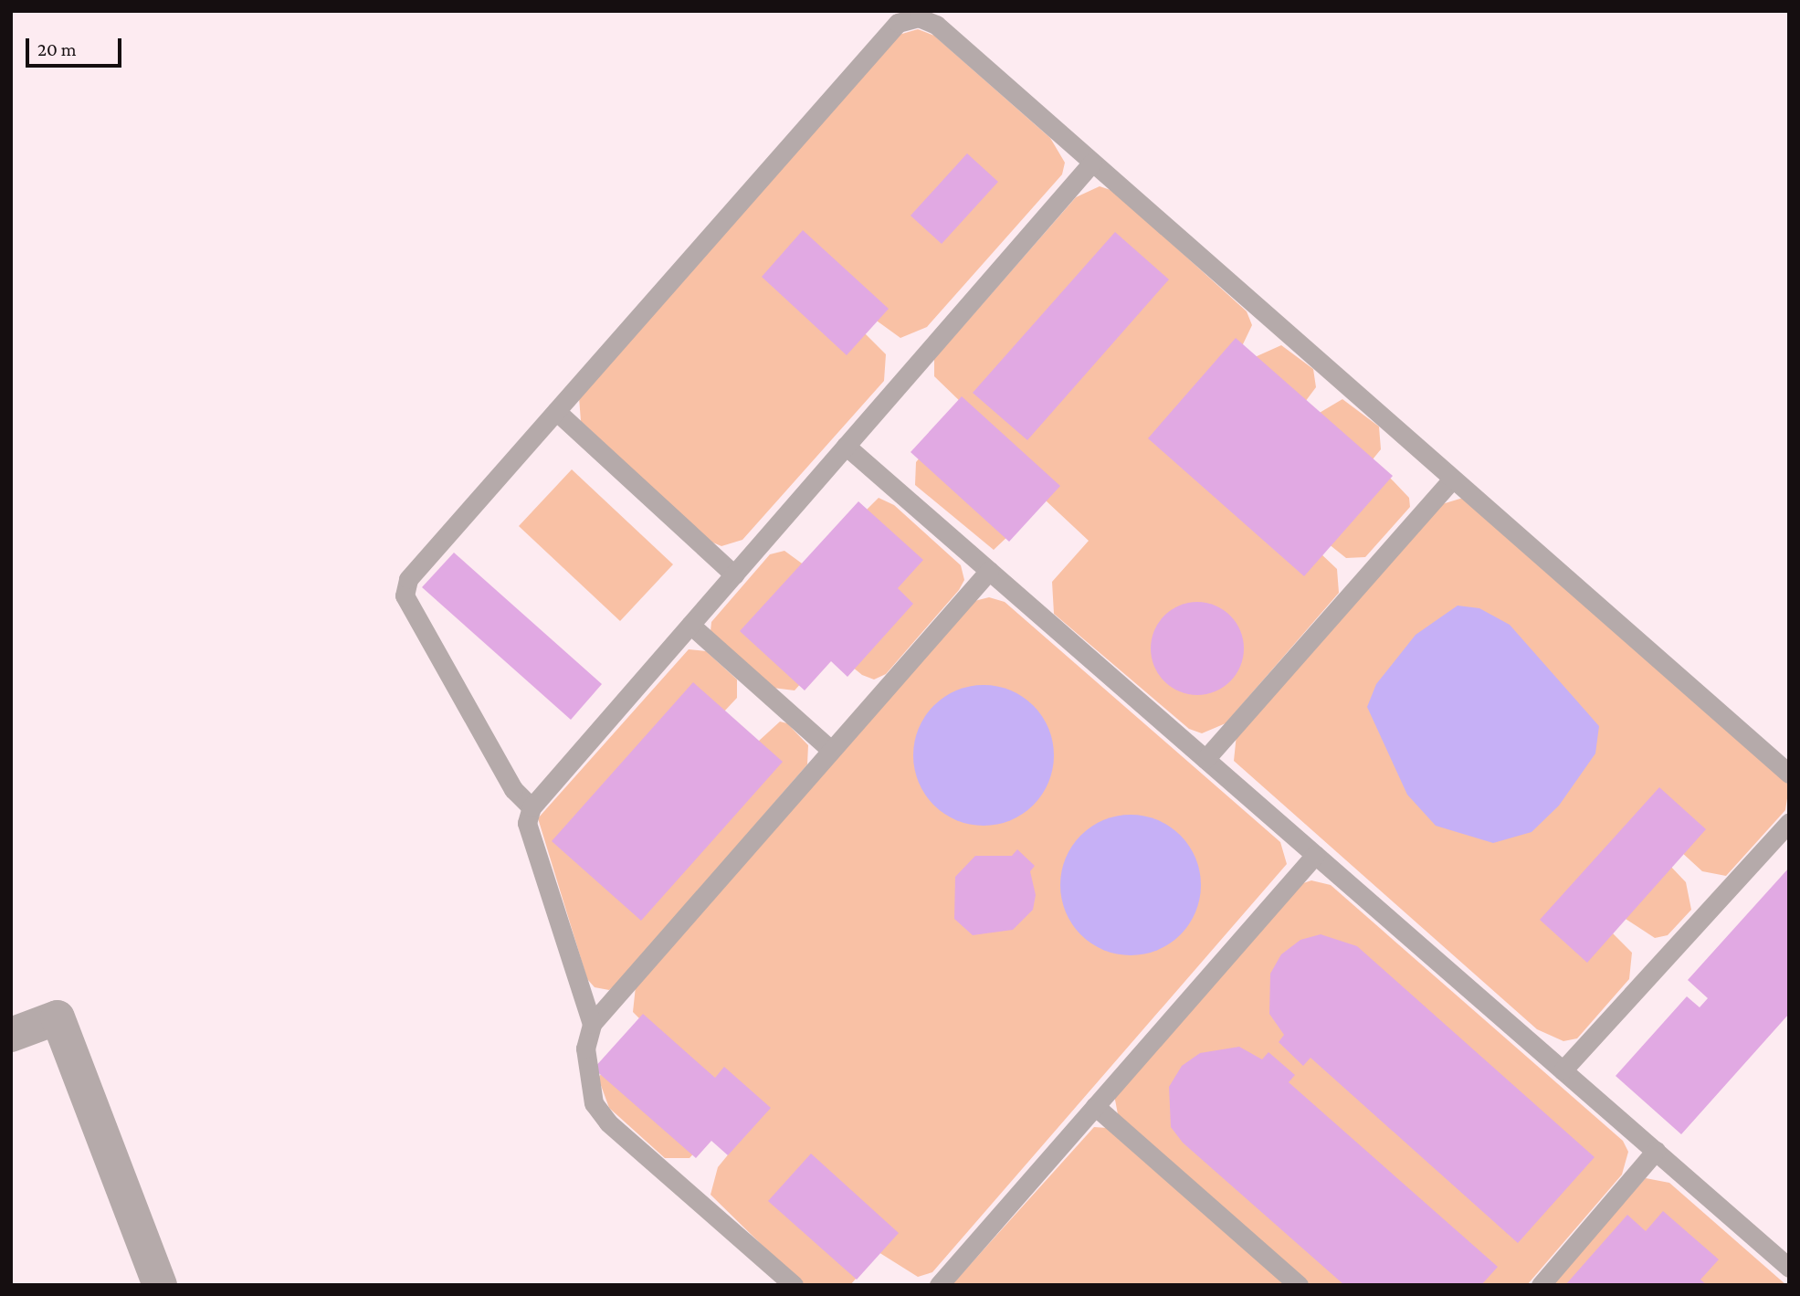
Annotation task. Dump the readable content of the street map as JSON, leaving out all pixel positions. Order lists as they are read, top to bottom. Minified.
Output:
{"scale_bar":"20 m"}
